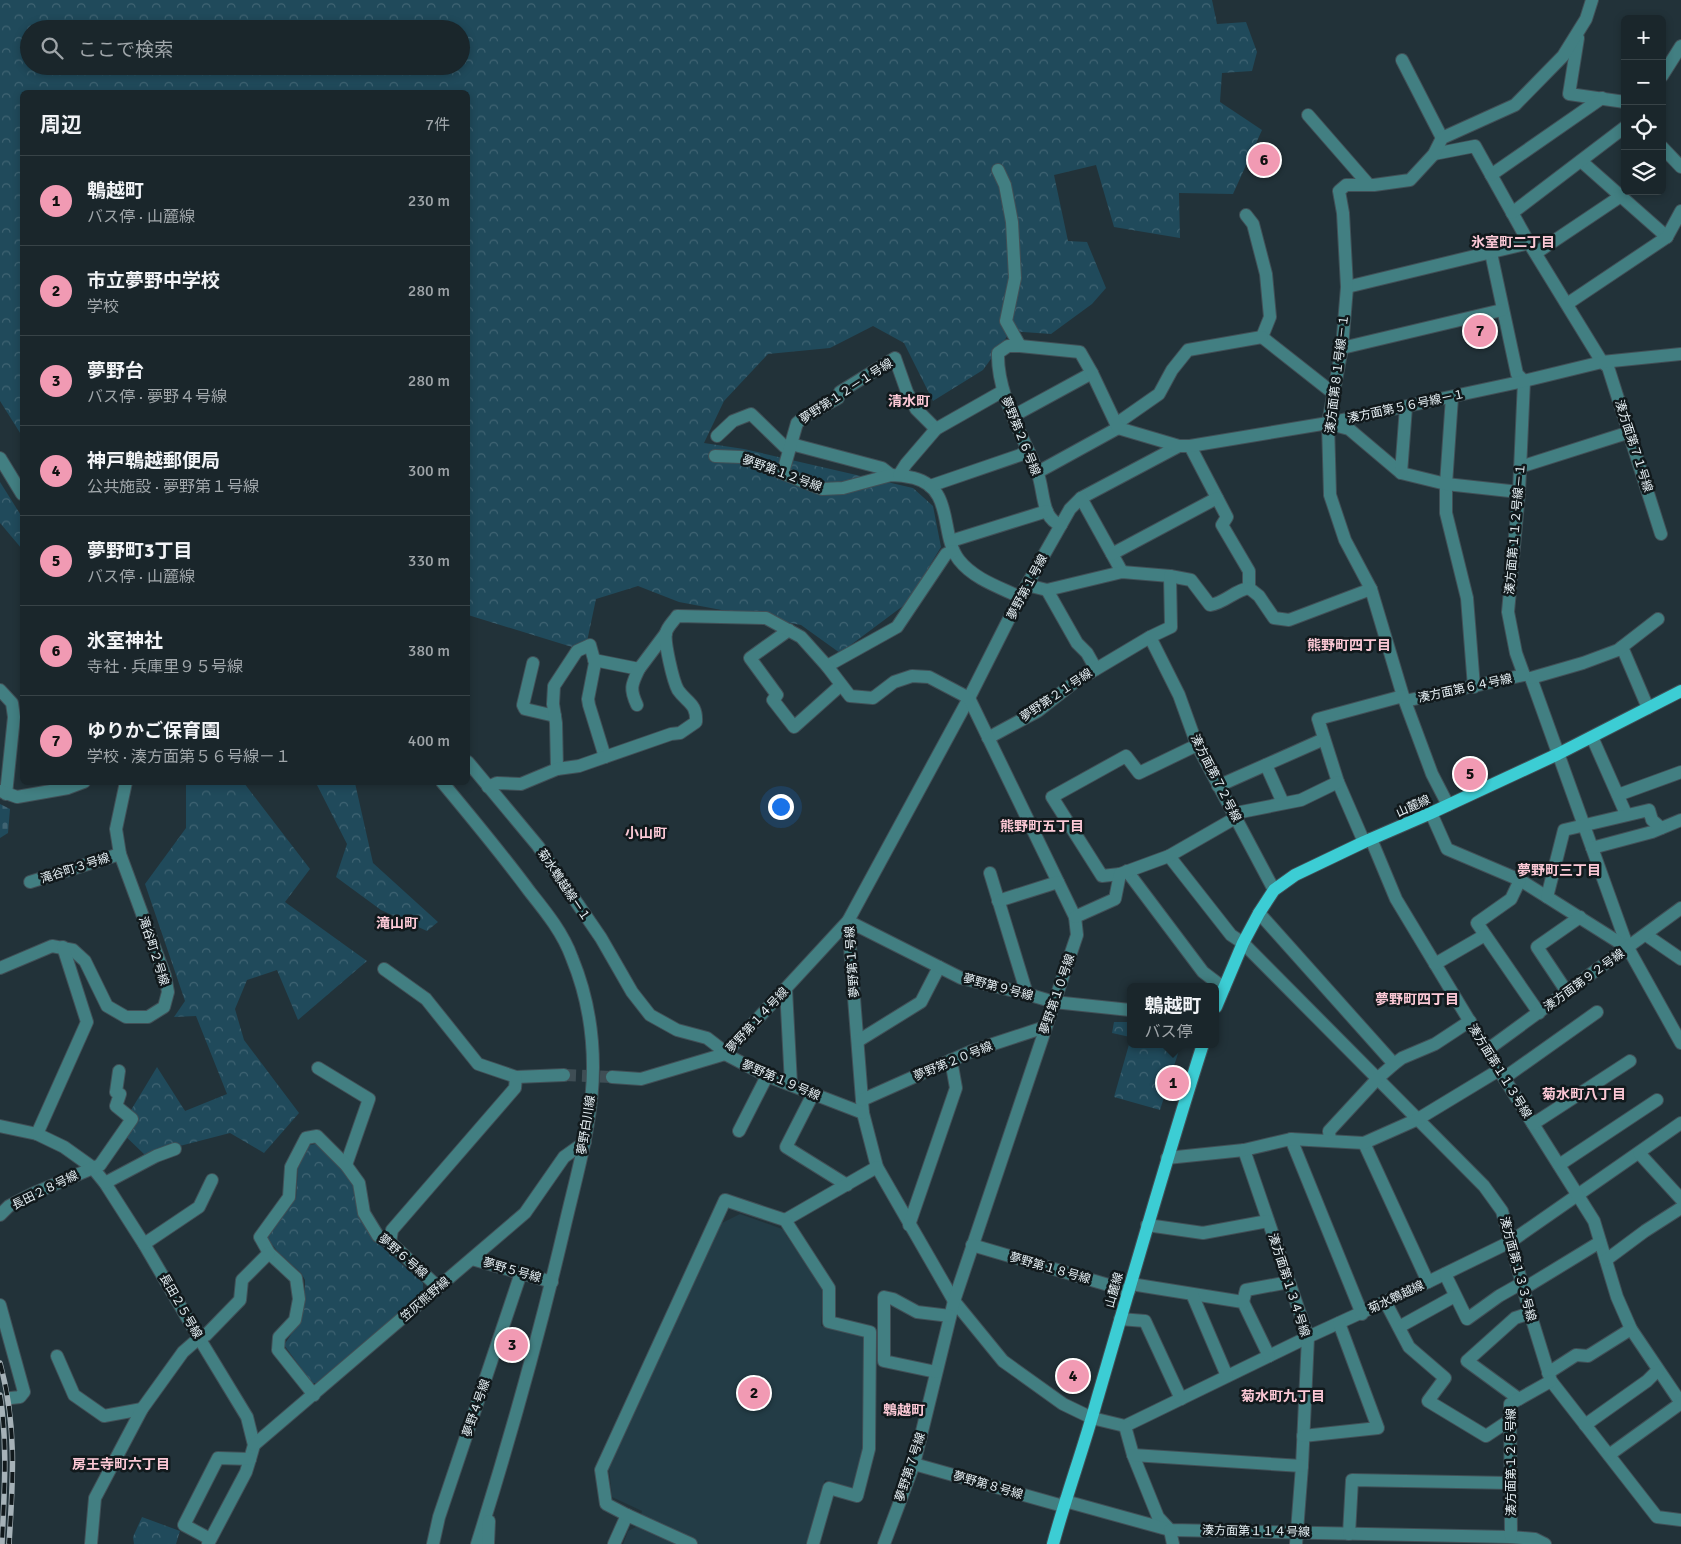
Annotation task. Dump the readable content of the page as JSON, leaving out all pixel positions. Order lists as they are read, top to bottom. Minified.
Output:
{"streets":{"main road":["山麓線"],"street":["湊方面第８１号線－１","夢野第１２－１号線","湊方面第５６号線－１","夢野第２６号線","湊方面第７１号線","夢野第１２号線","湊方面第１１２号線－１","夢野第１号線","湊方面第６４号線","夢野第２１号線","湊方面第７２号線","滝谷町３号線","菊水鵯越線ー１","滝谷町２号線","湊方面第９２号線","夢野第９号線","夢野第１０号線","夢野第１４号線","夢野第２０号線","湊方面第１１３号線","夢野第１９号線","夢野白川線","長田２８号線","夢野６号線","夢野第１８号線","湊方面第１３３号線","夢野５号線","湊方面第１３４号線","菊水鵯越線","笠灰熊野線","長田２５号線","夢野４号線","湊方面第１２５号線","夢野第７号線","夢野第８号線","湊方面第１１４号線"]},"crossings":[["湊方面第８１号線－１","湊方面第５６号線－１"],["湊方面第８１号線－１","湊方面第６４号線"],["湊方面第８１号線－１","山麓線"],["夢野第１２－１号線","夢野第１２号線"],["湊方面第５６号線－１","湊方面第７１号線"],["湊方面第５６号線－１","湊方面第１１２号線－１"],["湊方面第５６号線－１","夢野第１号線"],["湊方面第１１２号線－１","湊方面第６４号線"],["湊方面第１１２号線－１","山麓線"],["湊方面第１１２号線－１","湊方面第９２号線"],["夢野第１号線","山麓線"],["夢野第１号線","夢野第９号線"],["夢野第１号線","夢野第１０号線"],["夢野第１号線","夢野第１４号線"],["夢野第１号線","夢野第２０号線"],["夢野第１号線","夢野第１９号線"],["夢野第１号線","夢野第７号線"],["湊方面第６４号線","山麓線"],["湊方面第６４号線","湊方面第１１３号線"],["夢野第２１号線","夢野第１０号線"],["湊方面第７２号線","山麓線"],["山麓線","湊方面第１１３号線"],["山麓線","夢野第１８号線"],["山麓線","湊方面第１３３号線"],["山麓線","夢野第８号線"],["滝谷町３号線","滝谷町２号線"],["菊水鵯越線ー１","夢野第１９号線"],["湊方面第９２号線","湊方面第１１３号線"],["夢野第９号線","夢野第１０号線"],["夢野第９号線","夢野第１４号線"],["夢野第１０号線","夢野第２０号線"],["夢野第１０号線","夢野第１８号線"],["夢野第１０号線","夢野第７号線"],["夢野第１４号線","夢野第１９号線"],["湊方面第１１３号線","菊水鵯越線"],["湊方面第１１３号線","湊方面第１２５号線"],["夢野白川線","夢野５号線"],["夢野白川線","笠灰熊野線"],["長田２８号線","長田２５号線"],["夢野６号線","笠灰熊野線"],["湊方面第１３３号線","菊水鵯越線"],["湊方面第１３３号線","湊方面第１２５号線"],["夢野５号線","笠灰熊野線"],["夢野５号線","夢野４号線"],["湊方面第１３４号線","菊水鵯越線"],["湊方面第１３４号線","湊方面第１１４号線"],["笠灰熊野線","長田２５号線"],["湊方面第１２５号線","湊方面第１１４号線"],["夢野第７号線","夢野第８号線"],["夢野第８号線","湊方面第１１４号線"]],"districts":["氷室町二丁目","清水町","熊野町四丁目","熊野町五丁目","小山町","夢野町三丁目","滝山町","夢野町四丁目","菊水町八丁目","菊水町九丁目","鵯越町","房王寺町六丁目"],"page":{"map_buttons":["+","−"],"search":"ここで検索","heading":["周辺","7件"],"pins":["6","7","5","1","3","4","2"],"list":[{"mark":"1","name":"鵯越町","note":"バス停 · 山麓線","value":"230 m"},{"mark":"2","name":"市立夢野中学校","note":"学校","value":"280 m"},{"mark":"3","name":"夢野台","note":"バス停 · 夢野４号線","value":"280 m"},{"mark":"4","name":"神戸鵯越郵便局","note":"公共施設 · 夢野第１号線","value":"300 m"},{"mark":"5","name":"夢野町3丁目","note":"バス停 · 山麓線","value":"330 m"},{"mark":"6","name":"氷室神社","note":"寺社 · 兵庫里９５号線","value":"380 m"},{"mark":"7","name":"ゆりかご保育園","note":"学校 · 湊方面第５６号線－１","value":"400 m"}],"popup":["鵯越町","バス停"]}}
